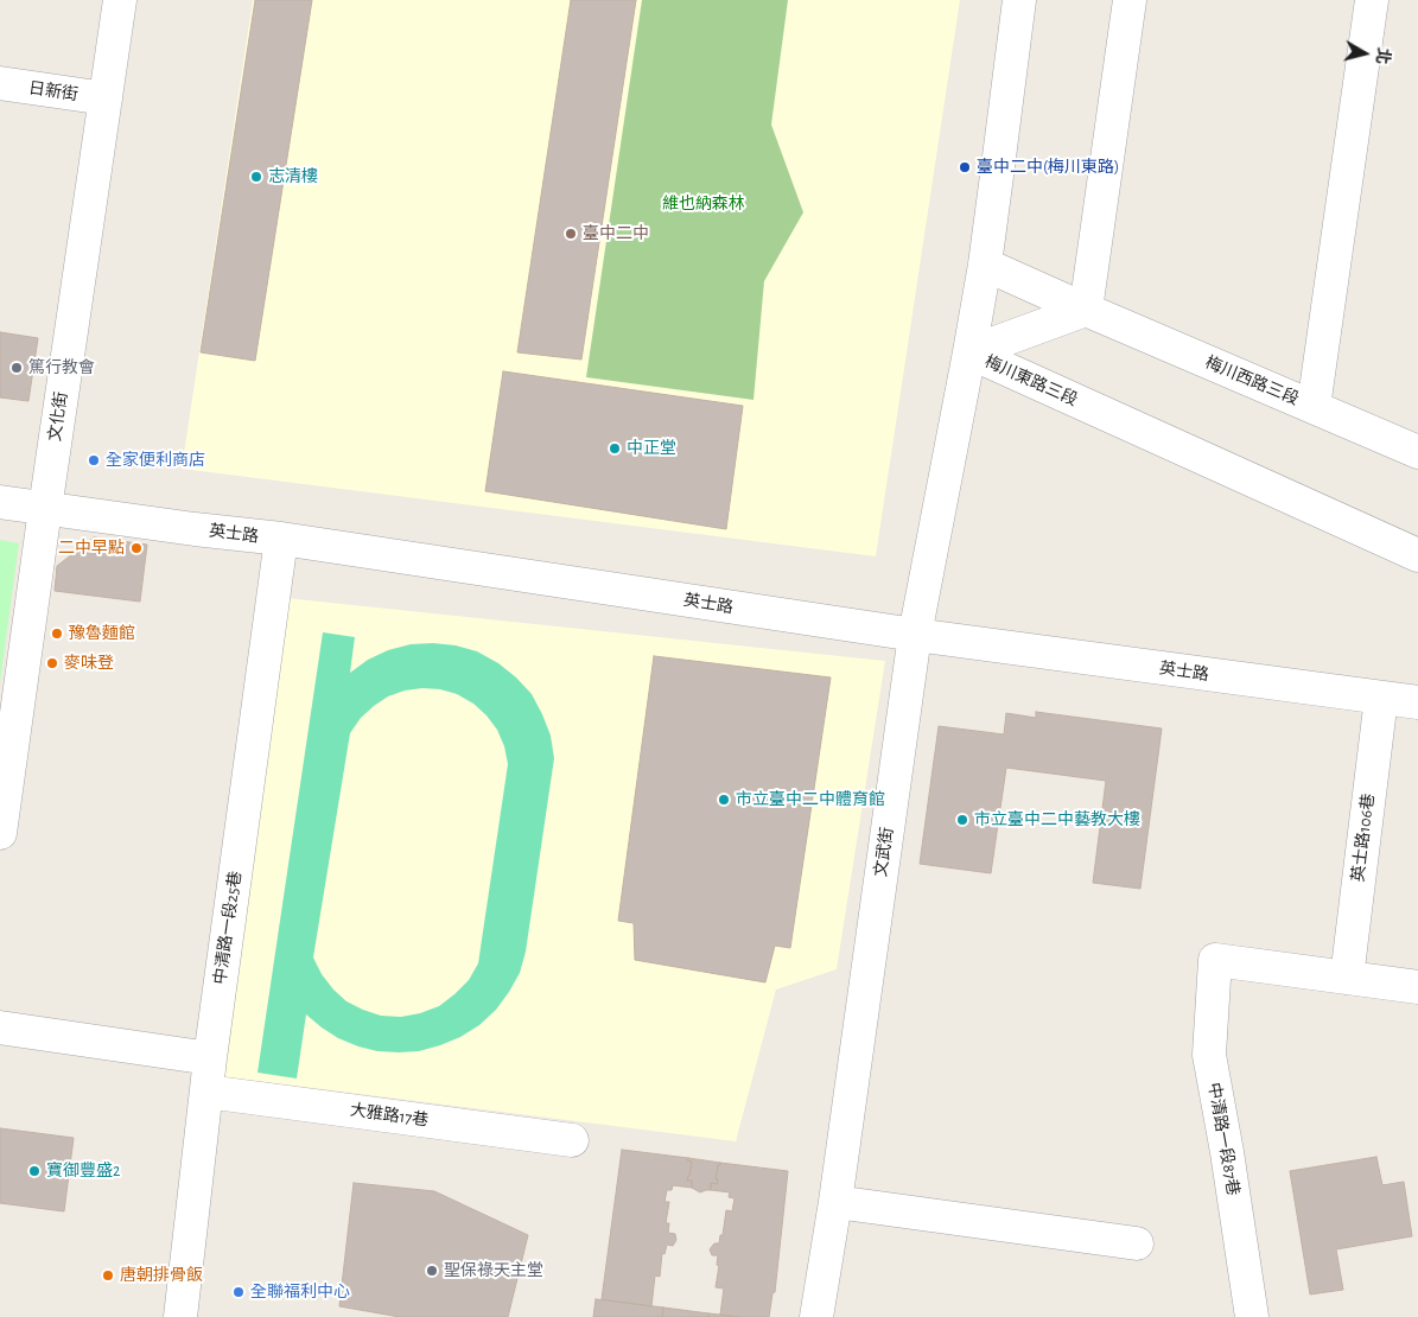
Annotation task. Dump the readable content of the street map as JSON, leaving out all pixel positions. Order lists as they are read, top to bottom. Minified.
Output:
{"streets":{"street":["日新街","梅川東路三段","梅川西路三段","文化街","英士路","英士路106巷","文武街","中清路一段25巷","大雅路17巷","中清路一段87巷"]},"crossings":[["日新街","文化街"],["梅川東路三段","梅川西路三段"],["梅川東路三段","文武街"],["文化街","英士路"],["英士路","英士路106巷"],["英士路","文武街"],["英士路","中清路一段25巷"],["英士路106巷","中清路一段87巷"],["中清路一段25巷","大雅路17巷"]],"parks":["維也納森林"],"places":["臺中二中(梅川東路)","志清樓","臺中二中","篤行教會","中正堂","全家便利商店","二中早點","豫魯麵館","麥味登","市立臺中二中體育館","市立臺中二中藝教大樓","寶御豐盛2","聖保祿天主堂","唐朝排骨飯","全聯福利中心"],"north":"right"}
